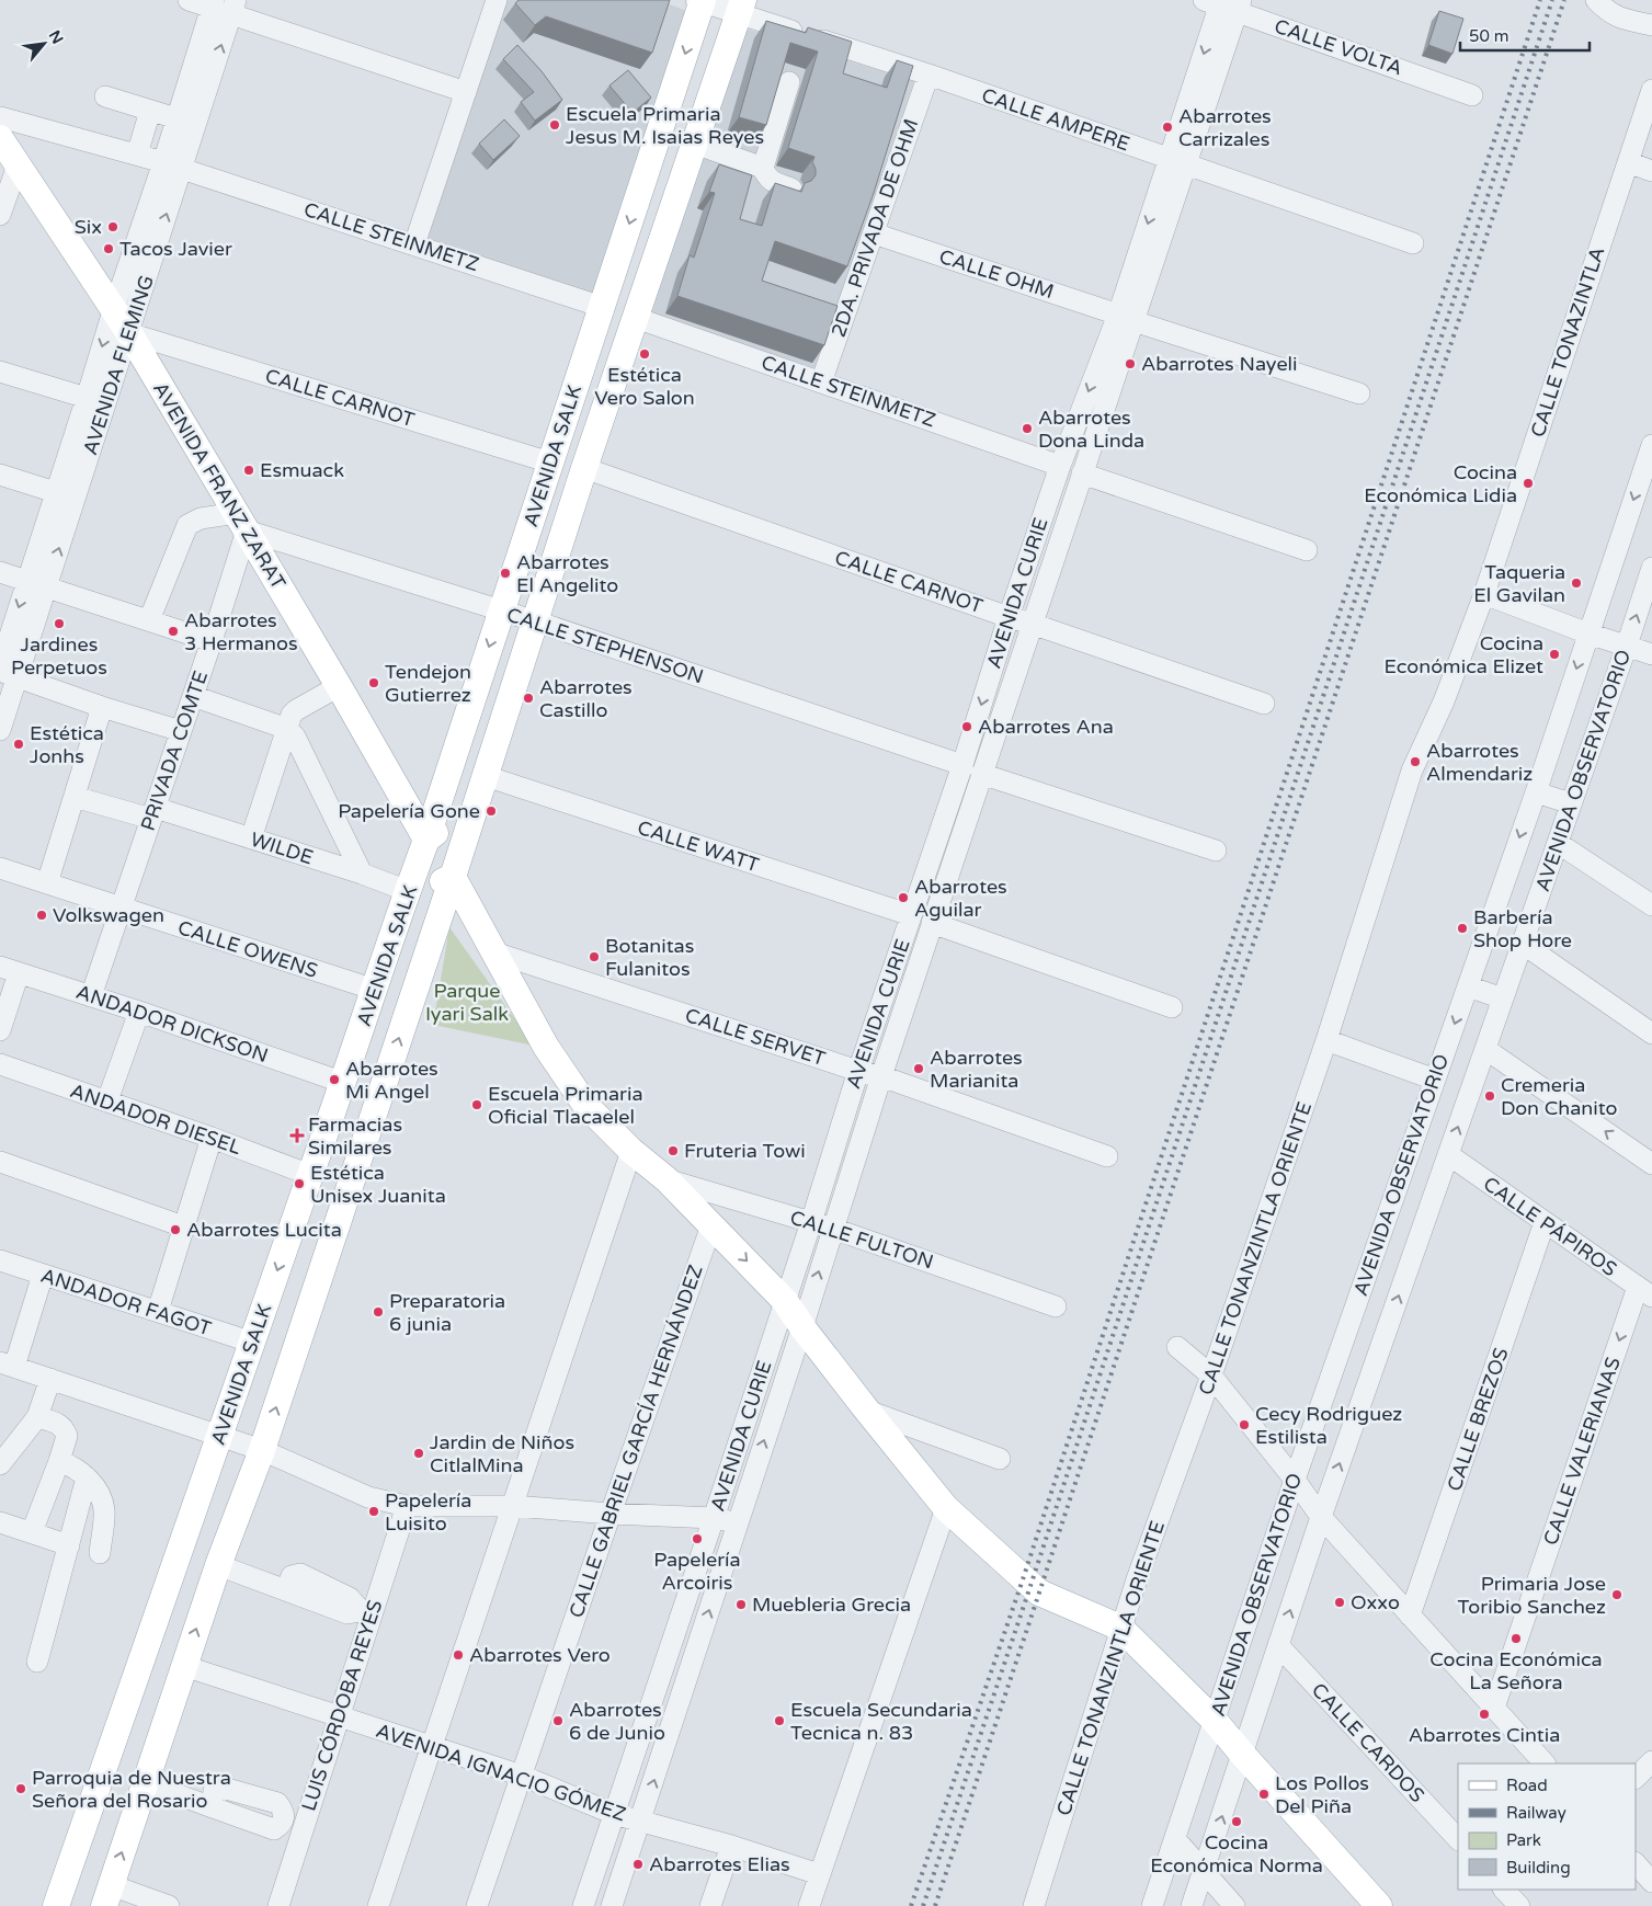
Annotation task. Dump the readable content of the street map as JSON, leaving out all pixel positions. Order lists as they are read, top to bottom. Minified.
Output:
{"streets":{"main road":["AVENIDA SALK","AVENIDA FRANZ ZARAT"],"street":["CALLE VOLTA","CALLE AMPERE","2DA. PRIVADA DE OHM","CALLE STEINMETZ","CALLE OHM","CALLE TONAZINTLA","AVENIDA FLEMING","CALLE CARNOT","AVENIDA CURIE","CALLE STEPHENSON","PRIVADA COMTE","AVENIDA OBSERVATORIO","CALLE WATT","WILDE","CALLE OWENS","ANDADOR DICKSON","CALLE SERVET","ANDADOR DIESEL","CALLE PÁPIROS","CALLE FULTON","CALLE TONANZINTLA ORIENTE","ANDADOR FAGOT","CALLE BREZOS","CALLE GABRIEL GARCÍA HERNÁNDEZ","CALLE VALERIANAS","LUIS CÓRDOBA REYES","CALLE CARDOS","AVENIDA IGNACIO GÓMEZ"]},"crossings":[["CALLE VOLTA","AVENIDA CURIE"],["CALLE AMPERE","2DA. PRIVADA DE OHM"],["CALLE AMPERE","AVENIDA SALK"],["CALLE AMPERE","AVENIDA CURIE"],["2DA. PRIVADA DE OHM","CALLE STEINMETZ"],["2DA. PRIVADA DE OHM","CALLE OHM"],["CALLE STEINMETZ","AVENIDA FLEMING"],["CALLE STEINMETZ","AVENIDA SALK"],["CALLE STEINMETZ","AVENIDA CURIE"],["CALLE OHM","AVENIDA CURIE"],["CALLE TONAZINTLA","CALLE TONANZINTLA ORIENTE"],["AVENIDA FLEMING","CALLE CARNOT"],["AVENIDA FLEMING","AVENIDA FRANZ ZARAT"],["CALLE CARNOT","AVENIDA SALK"],["CALLE CARNOT","AVENIDA FRANZ ZARAT"],["CALLE CARNOT","AVENIDA CURIE"],["AVENIDA SALK","AVENIDA FRANZ ZARAT"],["AVENIDA SALK","CALLE STEPHENSON"],["AVENIDA SALK","CALLE WATT"],["AVENIDA SALK","WILDE"],["AVENIDA SALK","CALLE OWENS"],["AVENIDA SALK","ANDADOR DICKSON"],["AVENIDA SALK","ANDADOR DIESEL"],["AVENIDA SALK","ANDADOR FAGOT"],["AVENIDA SALK","AVENIDA IGNACIO GÓMEZ"],["AVENIDA FRANZ ZARAT","CALLE STEPHENSON"],["AVENIDA FRANZ ZARAT","PRIVADA COMTE"],["AVENIDA CURIE","CALLE STEPHENSON"],["AVENIDA CURIE","CALLE WATT"],["AVENIDA CURIE","CALLE SERVET"],["AVENIDA CURIE","CALLE FULTON"],["AVENIDA CURIE","AVENIDA IGNACIO GÓMEZ"],["CALLE STEPHENSON","PRIVADA COMTE"],["PRIVADA COMTE","WILDE"],["PRIVADA COMTE","CALLE OWENS"],["PRIVADA COMTE","ANDADOR DICKSON"],["AVENIDA OBSERVATORIO","CALLE PÁPIROS"],["AVENIDA OBSERVATORIO","CALLE CARDOS"],["CALLE PÁPIROS","CALLE BREZOS"],["CALLE PÁPIROS","CALLE VALERIANAS"],["CALLE GABRIEL GARCÍA HERNÁNDEZ","AVENIDA IGNACIO GÓMEZ"],["LUIS CÓRDOBA REYES","AVENIDA IGNACIO GÓMEZ"]],"one_way":["CALLE VALERIANAS"],"parks":["Parque Iyari Salk"],"places":{"other":["Escuela Primaria Jesus M. Isaias Reyes","Abarrotes Carrizales","Six","Tacos Javier","Estética Vero Salon","Abarrotes Nayeli","Abarrotes Dona Linda","Esmuack","Cocina Económica Lidia","Abarrotes El Angelito","Taqueria El Gavilan","Jardines Perpetuos","Abarrotes 3 Hermanos","Cocina Económica Elizet","Tendejon Gutierrez","Abarrotes Castillo","Abarrotes Ana","Estética Jonhs","Abarrotes Almendariz","Papelería Gone","Abarrotes Aguilar","Volkswagen","Barbería Shop Hore","Botanitas Fulanitos","Abarrotes Marianita","Abarrotes Mi Angel","Cremeria Don Chanito","Escuela Primaria Oficial Tlacaelel","Fruteria Towi","Estética Unisex Juanita","Abarrotes Lucita","Preparatoria 6 junia","Cecy Rodriguez Estilista","Jardin de Niños CitlalMina","Papelería Luisito","Papelería Arcoiris","Primaria Jose Toribio Sanchez","Oxxo","Muebleria Grecia","Cocina Económica La Señora","Abarrotes Vero","Abarrotes Cintia","Abarrotes 6 de Junio","Escuela Secundaria Tecnica n. 83","Parroquia de Nuestra Señora del Rosario","Los Pollos Del Piña","Cocina Económica Norma","Abarrotes Elias"],"health":["Farmacias Similares"]},"legend":["Road","Railway","Park","Building"],"scale_bar":"50 m","north":"top right"}
